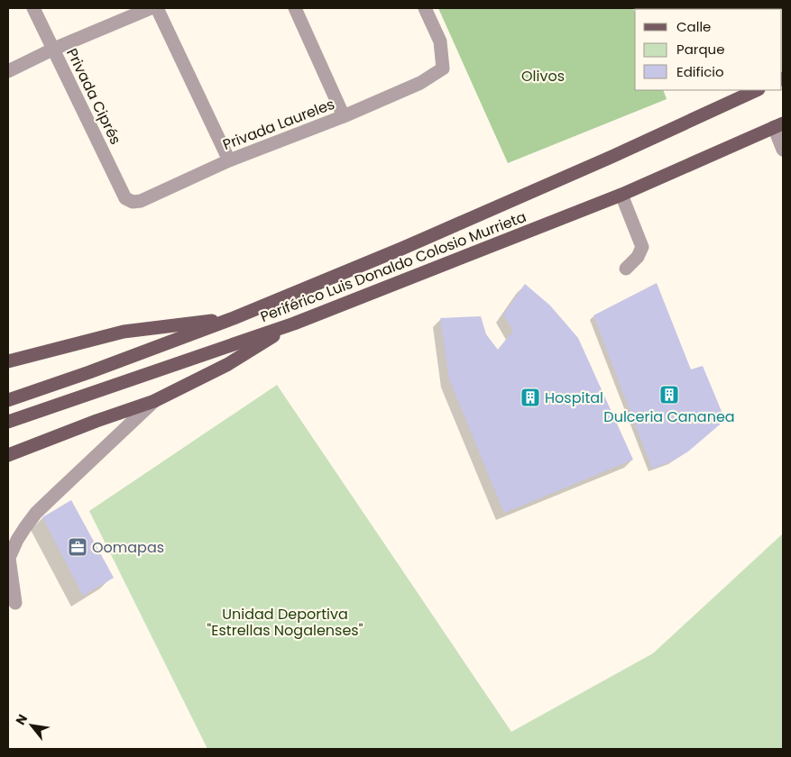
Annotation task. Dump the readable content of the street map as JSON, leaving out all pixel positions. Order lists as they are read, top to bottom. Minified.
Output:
{"streets":{"main road":["Periférico Luis Donaldo Colosio Murrieta"],"street":["Privada Ciprés","Privada Laureles"]},"crossings":[["Privada Ciprés","Privada Laureles"]],"parks":["Olivos","Unidad Deportiva \"Estrellas Nogalenses\""],"places":{"building":["Dulceria Cananea","Hospital"],"office":["Oomapas"]},"legend":["Calle","Parque","Edificio"],"north":"top left"}
